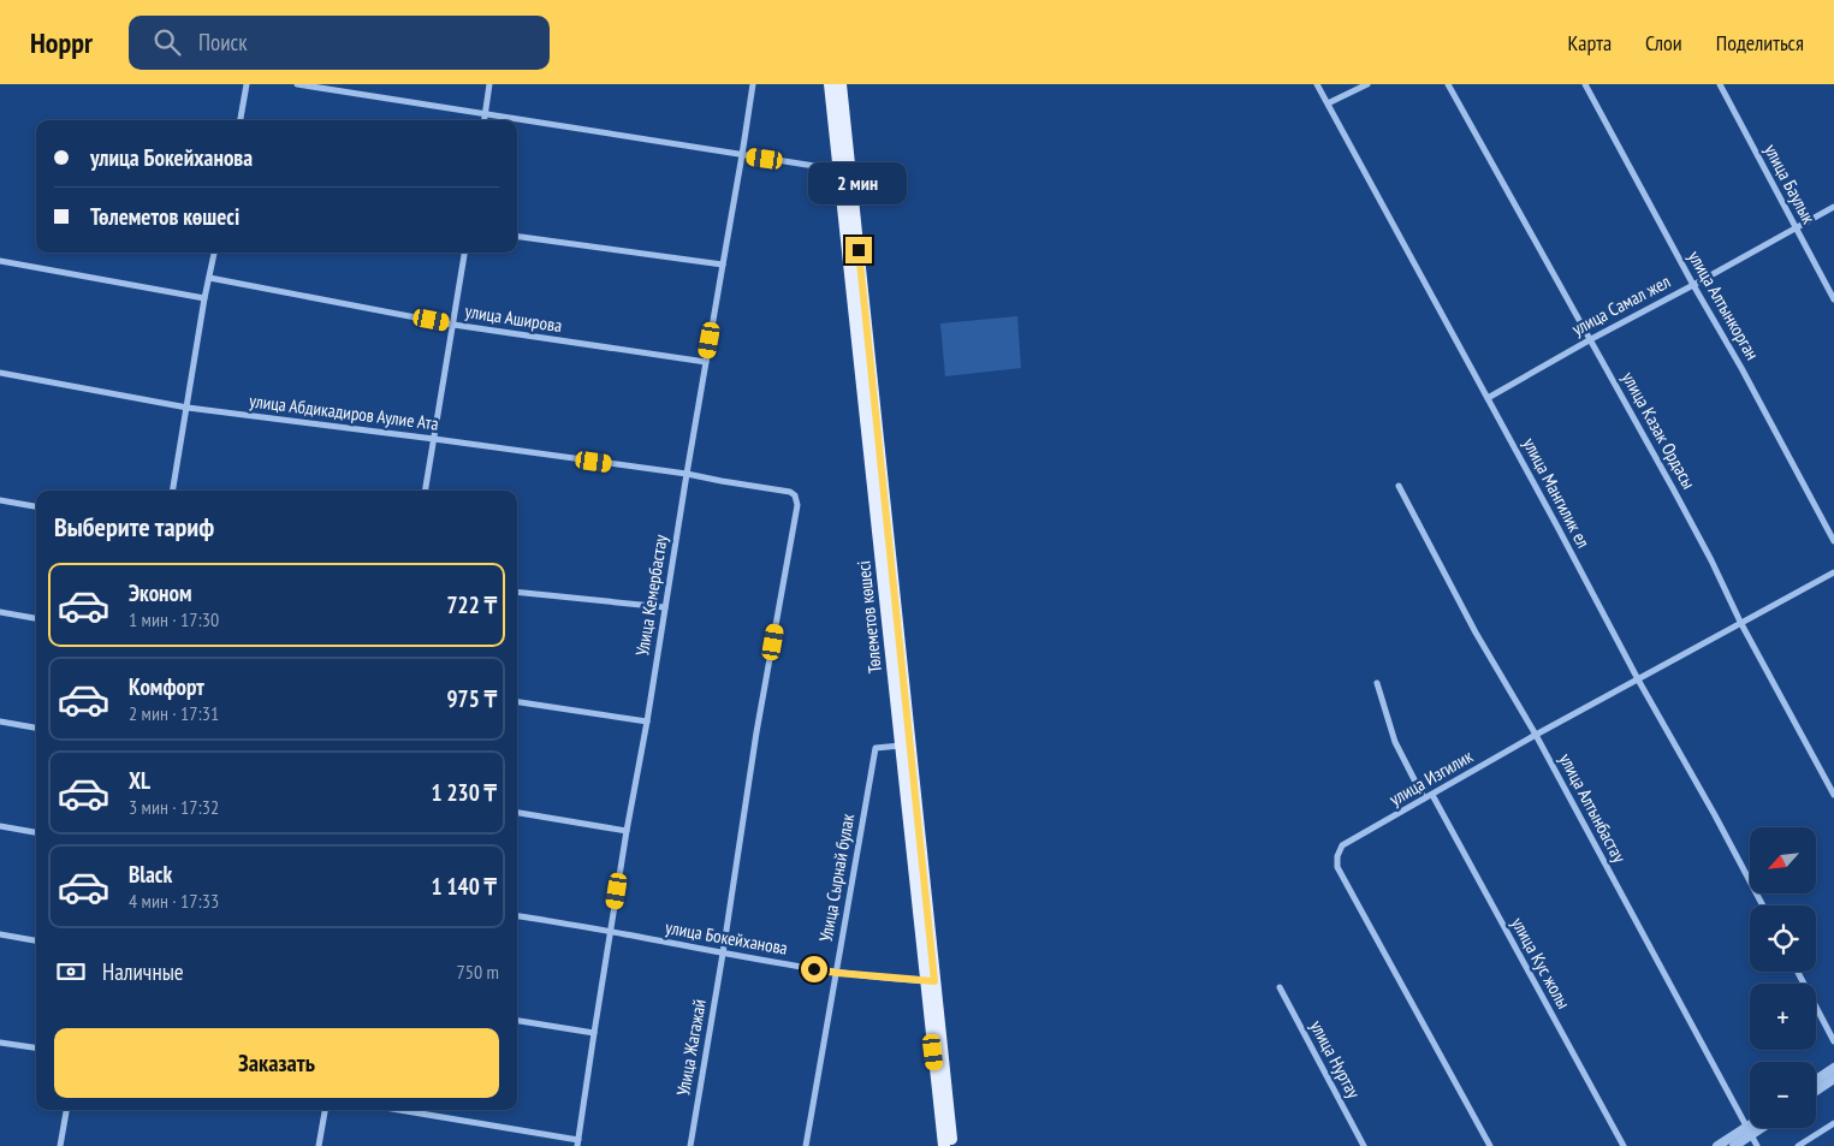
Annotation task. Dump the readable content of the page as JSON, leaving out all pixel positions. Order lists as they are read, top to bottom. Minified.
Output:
{"streets":{"main road":["Төлеметов көшесі"],"street":["улица Баулык","улица Самал жел","улица Алтынкорган","улица Аширова","улица Абдикадиров Аулие Ата","улица Казак Ордасы","улица Мангилик ел","Улица Кемербастау","улица Изгилик","улица Алтынбастау","Улица Сырнай булак","улица Бокейханова","улица Кус жолы","Улица Жагажай","улица Нуртау"]},"crossings":[["улица Баулык","улица Самал жел"],["улица Самал жел","улица Алтынкорган"],["улица Самал жел","улица Казак Ордасы"],["улица Самал жел","улица Мангилик ел"],["улица Аширова","Улица Кемербастау"],["улица Абдикадиров Аулие Ата","Улица Кемербастау"],["улица Абдикадиров Аулие Ата","улица Бокейханова"],["улица Абдикадиров Аулие Ата","Улица Жагажай"],["улица Казак Ордасы","улица Изгилик"],["улица Мангилик ел","улица Изгилик"],["Улица Кемербастау","улица Бокейханова"],["Төлеметов көшесі","Улица Сырнай булак"],["Төлеметов көшесі","улица Бокейханова"],["улица Изгилик","улица Алтынбастау"],["улица Изгилик","улица Кус жолы"],["Улица Сырнай булак","улица Бокейханова"],["улица Бокейханова","Улица Жагажай"]],"north":"bottom left","page":{"header":"Hoppr","search":"Поиск","nav":["Карта","Слои","Поделиться"],"banner":["улица Бокейханова","Төлеметов көшесі"],"bubble":"2 мин","heading":"Выберите тариф","list":[{"name":"Эконом","note":"1 мин · 17:30","value":"722 ₸"},{"name":"Комфорт","note":"2 мин · 17:31","value":"975 ₸"},{"name":"XL","note":"3 мин · 17:32","value":"1 230 ₸"},{"name":"Black","note":"4 мин · 17:33","value":"1 140 ₸"}],"map_buttons":["+","−"],"pay":["Наличные","750 m"],"buttons":"Заказать"}}
